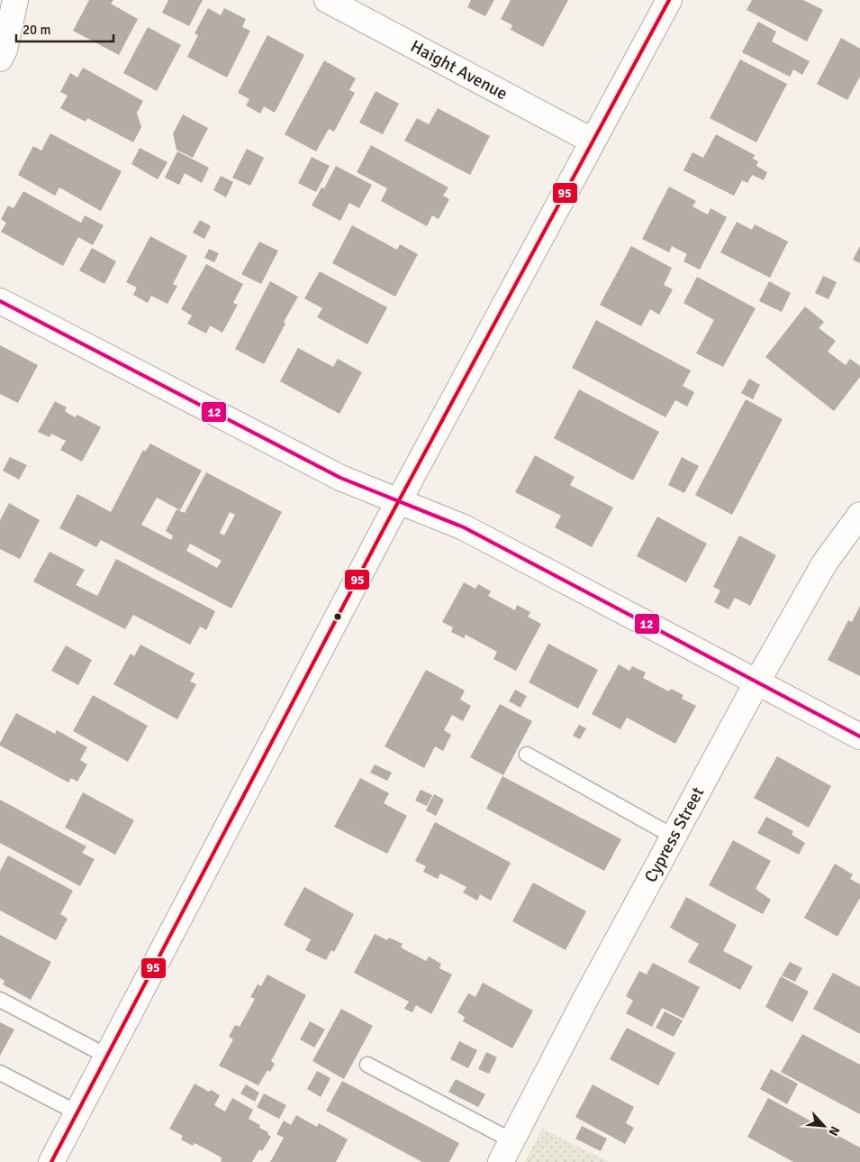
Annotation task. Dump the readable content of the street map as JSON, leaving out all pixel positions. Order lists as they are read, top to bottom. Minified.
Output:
{"streets":{"street":["Haight Avenue","Cypress Street"]},"lines":["transit line 95","transit line 12"],"scale_bar":"20 m","north":"bottom right"}
